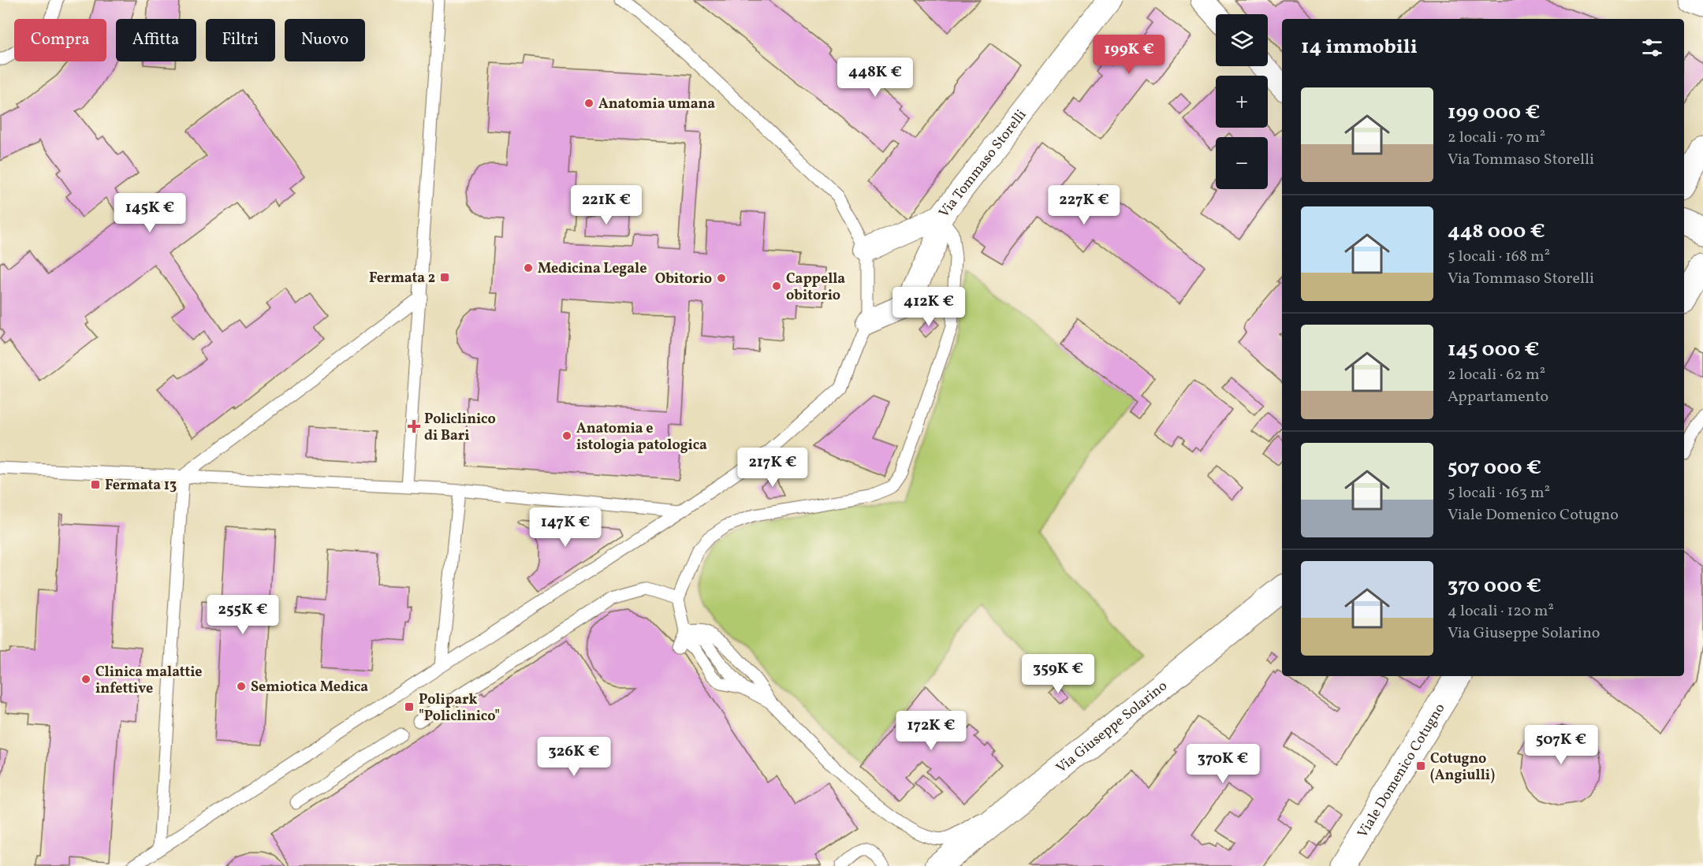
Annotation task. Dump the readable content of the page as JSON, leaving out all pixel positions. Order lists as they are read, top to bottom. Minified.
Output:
{"streets":{"main road":["Via Giuseppe Solarino","Viale Domenico Cotugno"],"street":["Via Tommaso Storelli"]},"places":{"other":["Anatomia umana","Medicina Legale","Obitorio","Cappella obitorio","Anatomia e istologia patologica","Clinica malattie infettive","Semiotica Medica"],"transit":["Fermata 2","Fermata 13","Polipark \"Policlinico\"","Cotugno (Angiulli)"],"health":["Policlinico di Bari"]},"page":{"map_buttons":["+","−"],"chip":["Compra","Affitta","Filtri","Nuovo"],"heading":"14 immobili","price":["199K €","448K €","221K €","227K €","145K €","412K €","217K €","147K €","255K €","359K €","172K €","507K €","326K €","370K €"],"list":[{"name":"199 000 €","note":"2 locali · 70 m² · Via Tommaso Storelli"},{"name":"448 000 €","note":"5 locali · 168 m² · Via Tommaso Storelli"},{"name":"145 000 €","note":"2 locali · 62 m² · Appartamento"},{"name":"507 000 €","note":"5 locali · 163 m² · Viale Domenico Cotugno"},{"name":"370 000 €","note":"4 locali · 120 m² · Via Giuseppe Solarino"}]}}
